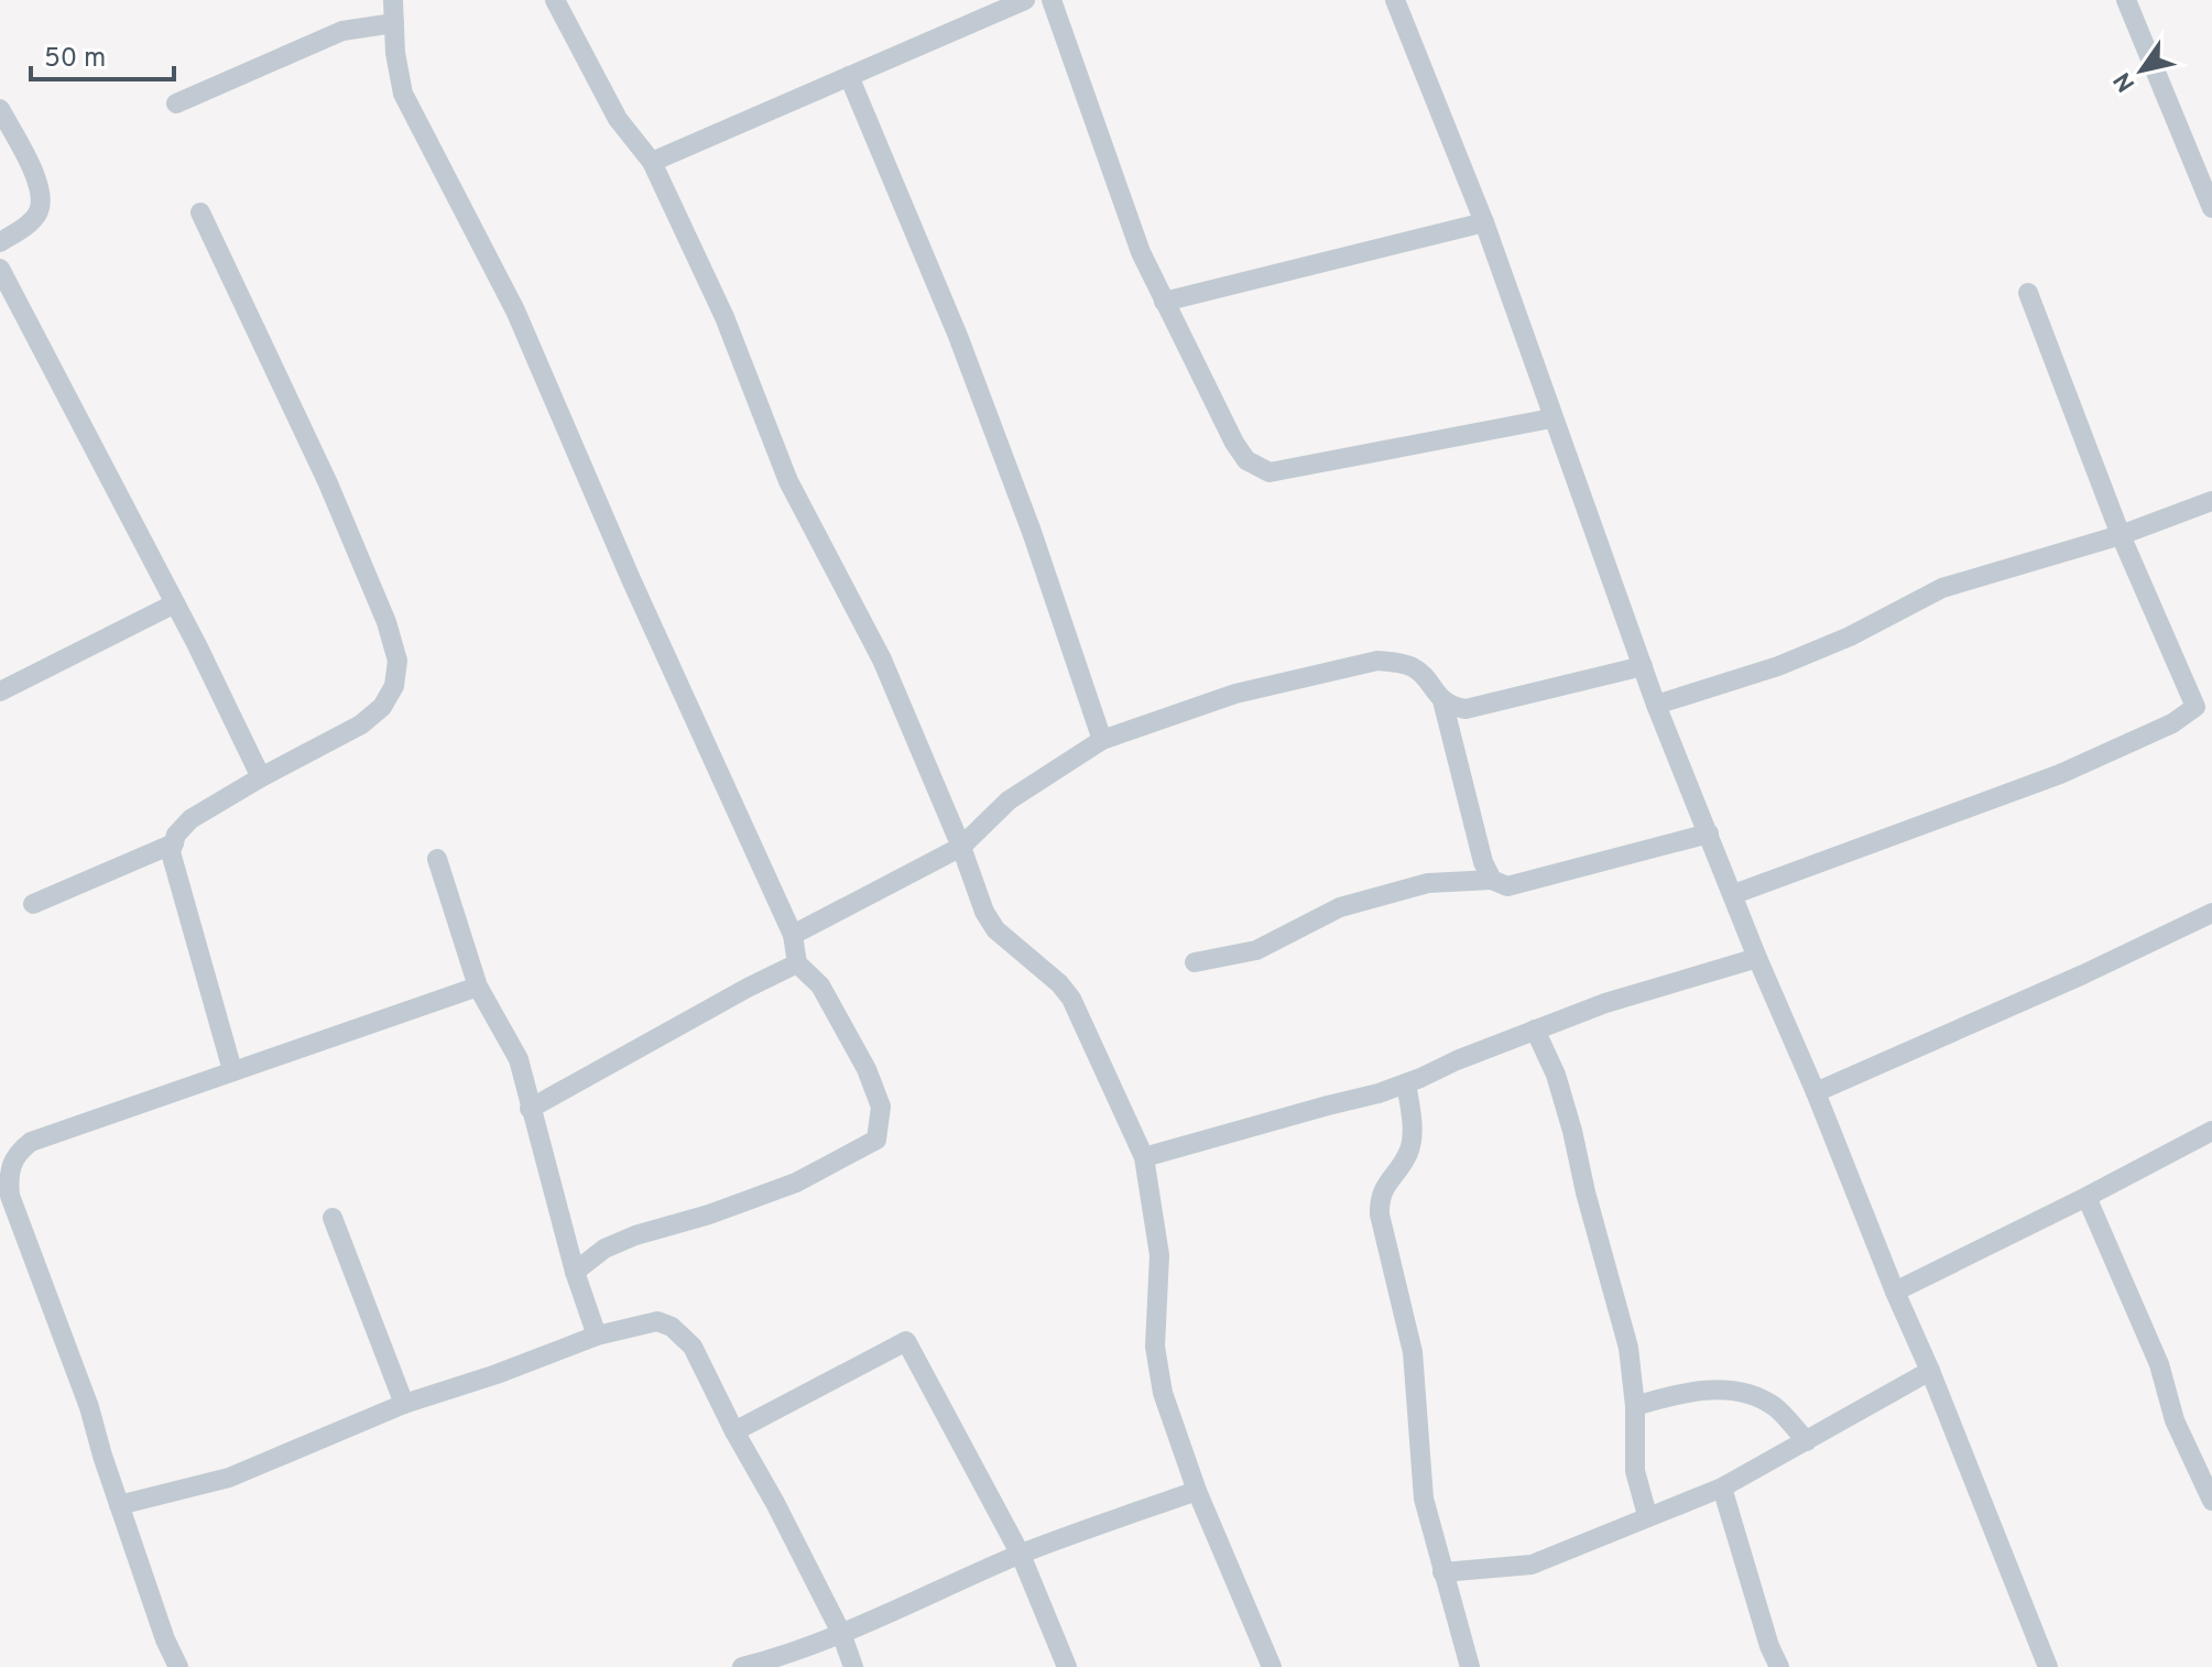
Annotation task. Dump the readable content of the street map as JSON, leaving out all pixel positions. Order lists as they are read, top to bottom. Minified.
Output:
{"scale_bar":"50 m","north":"bottom left"}
